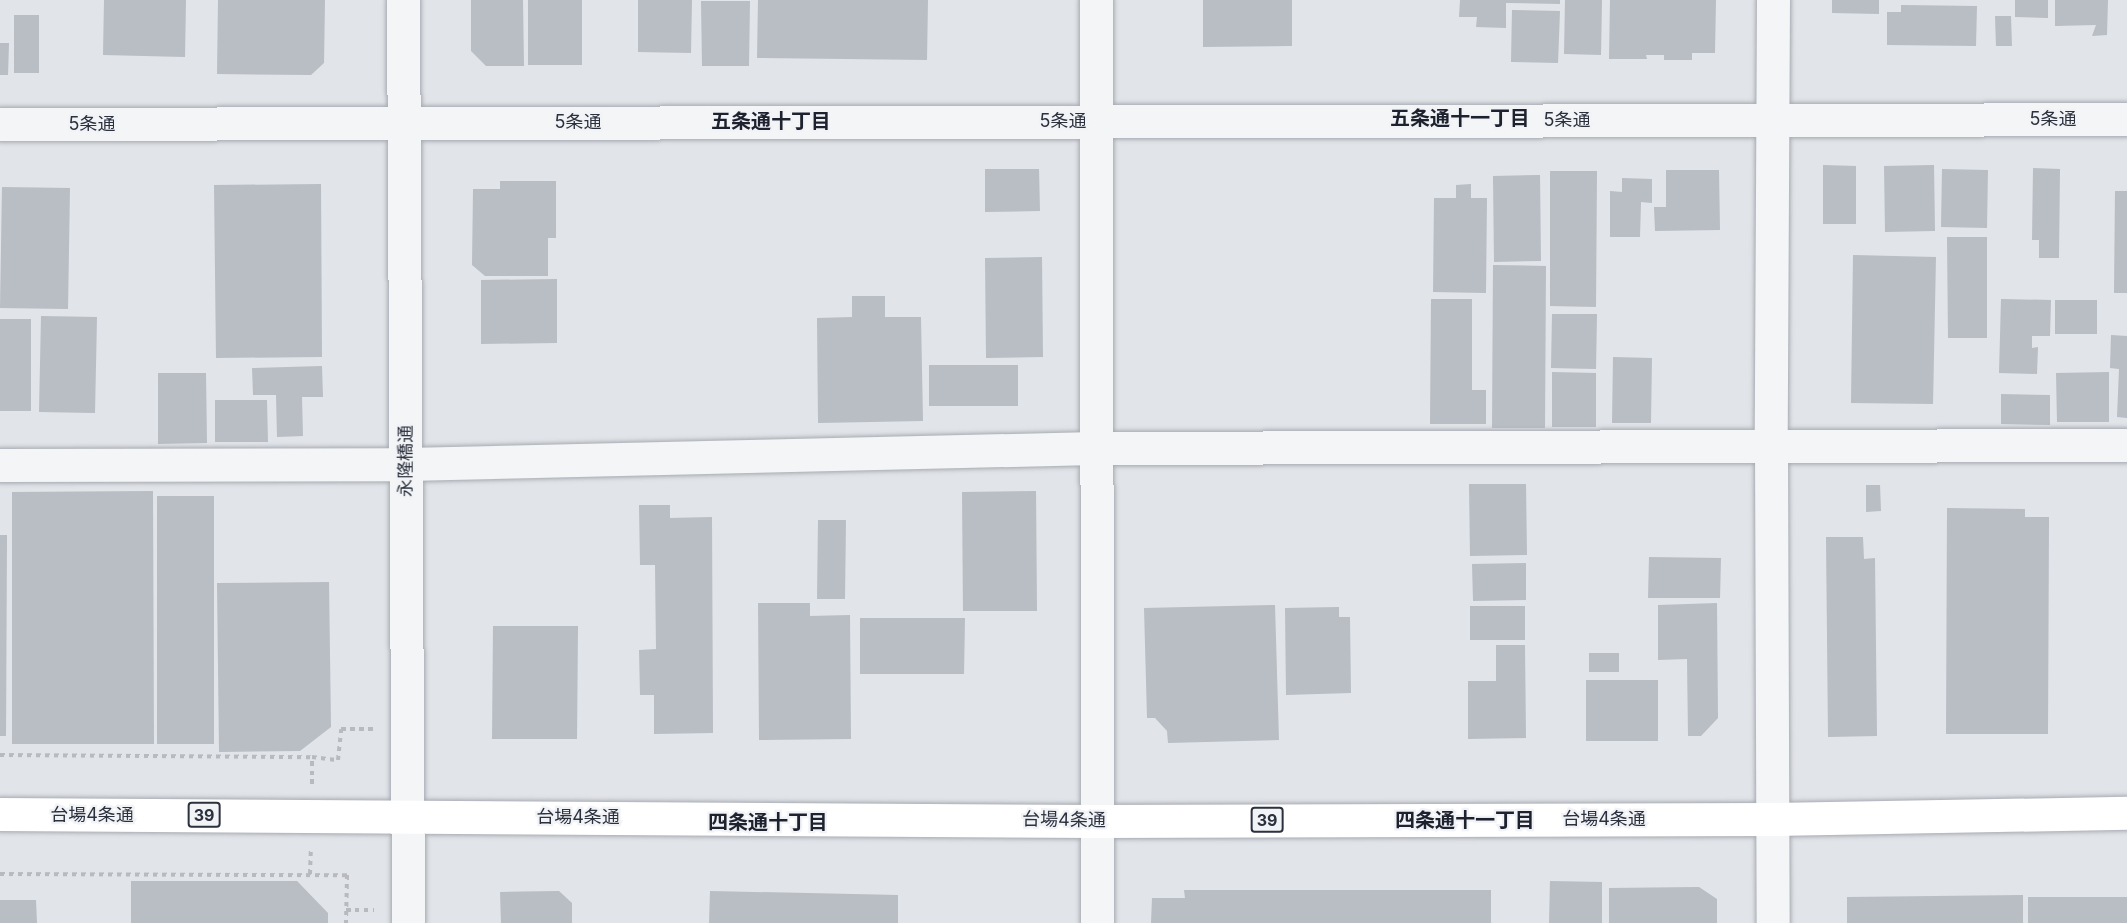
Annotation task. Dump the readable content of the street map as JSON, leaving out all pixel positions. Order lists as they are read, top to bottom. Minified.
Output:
{"streets":{"highway":["台場4条通","39"],"street":["5条通","永隆橋通"]},"crossings":[["5条通","永隆橋通"],["永隆橋通","台場4条通"]],"districts":["五条通十一丁目","五条通十丁目","四条通十一丁目","四条通十丁目"]}
